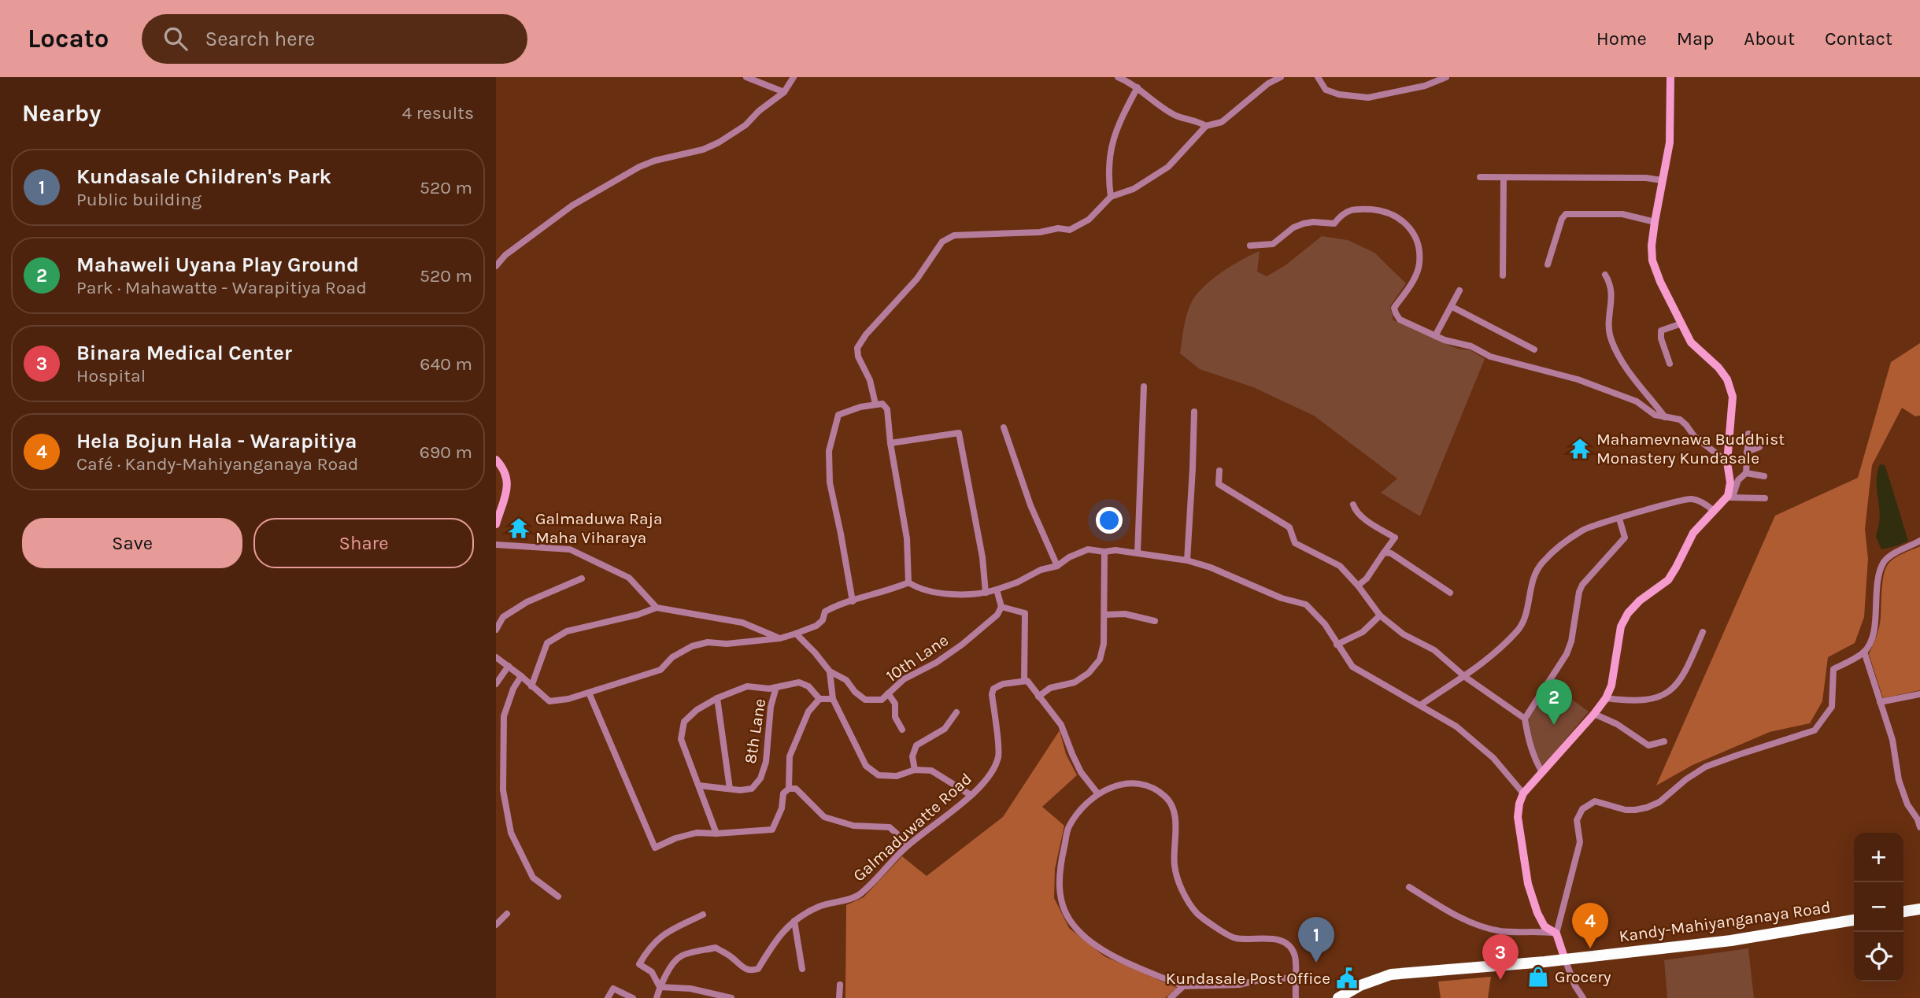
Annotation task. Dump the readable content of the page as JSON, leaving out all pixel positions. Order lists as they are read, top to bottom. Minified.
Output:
{"streets":{"highway":["Kandy-Mahiyanganaya Road"],"street":["10th Lane","8th Lane","Galmaduwatte Road"]},"places":{"temple":["Mahamevnawa Buddhist Monastery Kundasale","Galmaduwa Raja Maha Viharaya"],"shop":["Grocery"],"public building":["Kundasale Post Office"]},"page":{"header":"Locato","search":"Search here","nav":["Home","Map","About","Contact"],"heading":["Nearby","4 results"],"list":[{"mark":"1","name":"Kundasale Children's Park","note":"Public building","value":"520 m"},{"mark":"2","name":"Mahaweli Uyana Play Ground","note":"Park · Mahawatte - Warapitiya Road","value":"520 m"},{"mark":"3","name":"Binara Medical Center","note":"Hospital","value":"640 m"},{"mark":"4","name":"Hela Bojun Hala - Warapitiya","note":"Café · Kandy-Mahiyanganaya Road","value":"690 m"}],"buttons":["Save","Share"],"pins":["2","4","1","3"],"map_buttons":["+","−"]}}
